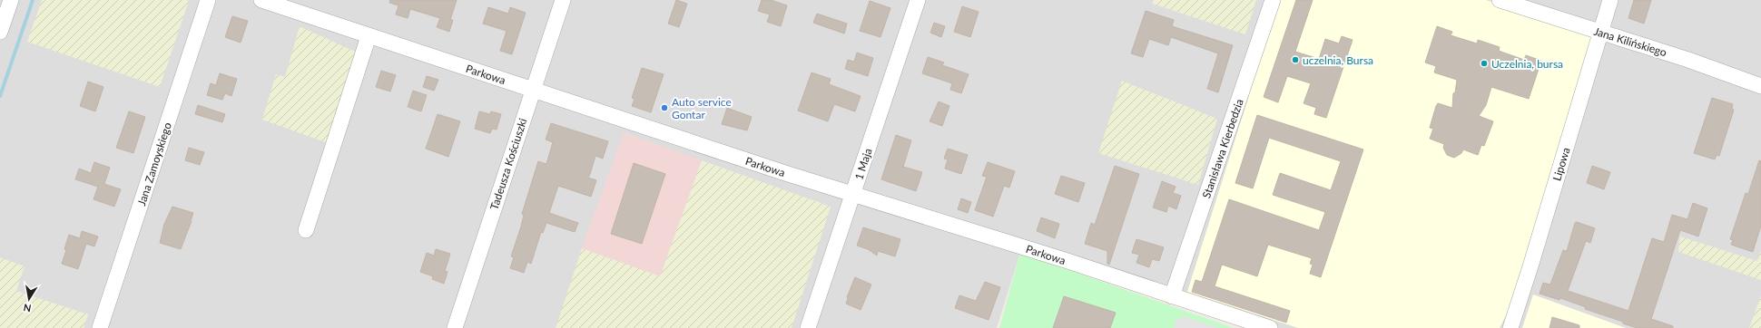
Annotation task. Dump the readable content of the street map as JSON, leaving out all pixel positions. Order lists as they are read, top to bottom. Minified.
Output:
{"streets":{"street":["Jana Kilińskiego","Parkowa","Stanisława Kierbedzia","Jana Zamoyskiego","Tadeusza Kościuszki","1 Maja","Lipowa"]},"crossings":[["Jana Kilińskiego","Lipowa"],["Parkowa","Stanisława Kierbedzia"],["Parkowa","Tadeusza Kościuszki"],["Parkowa","1 Maja"]],"places":["uczelnia, Bursa","Uczelnia, bursa","Auto service Gontar"],"north":"bottom"}
